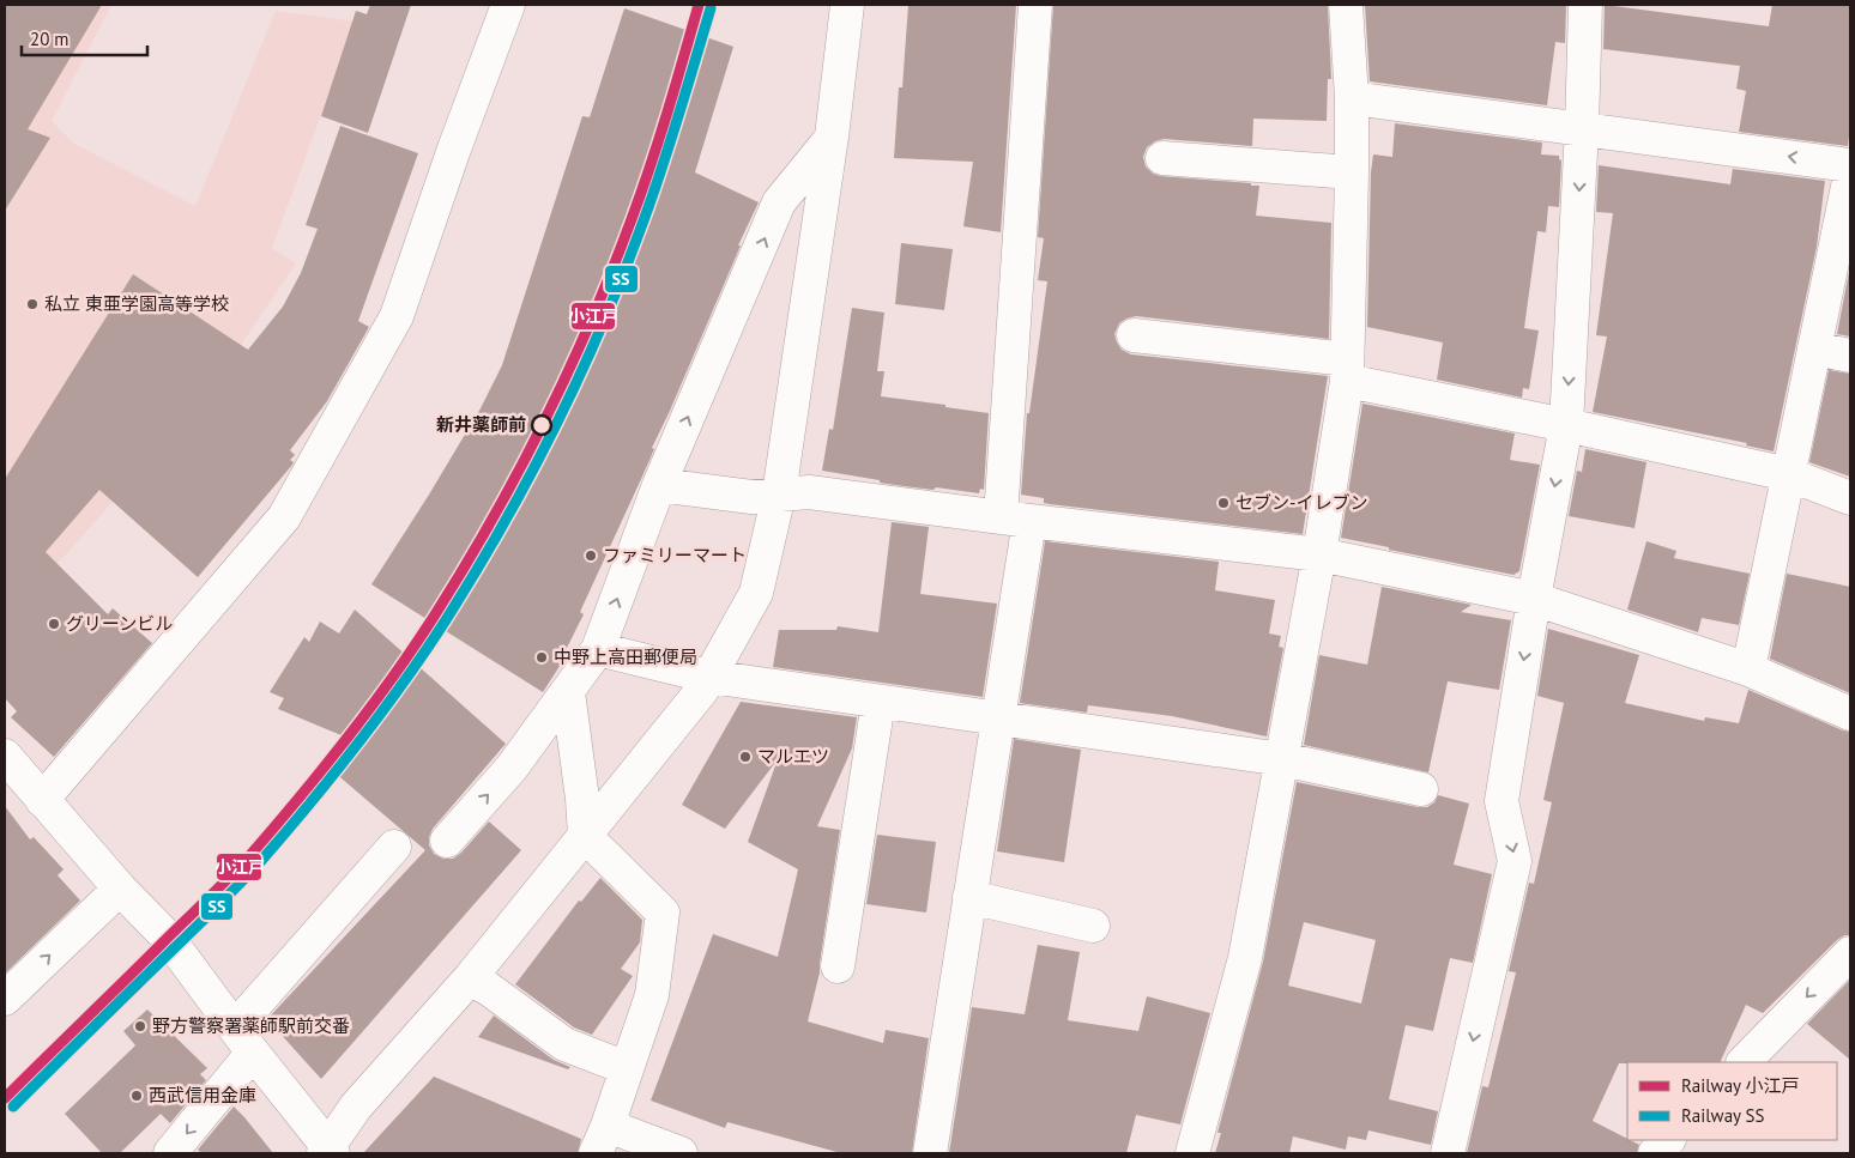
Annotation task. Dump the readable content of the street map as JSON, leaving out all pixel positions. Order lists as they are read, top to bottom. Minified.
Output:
{"places":["私立 東亜学園高等学校","新井薬師前","セブン-イレブン","ファミリーマート","グリーンビル","中野上高田郵便局","マルエツ","野方警察署薬師駅前交番","西武信用金庫"],"lines":["rail line 小江戸","rail line SS"],"legend":["Railway 小江戸","Railway SS"],"scale_bar":"20 m"}
